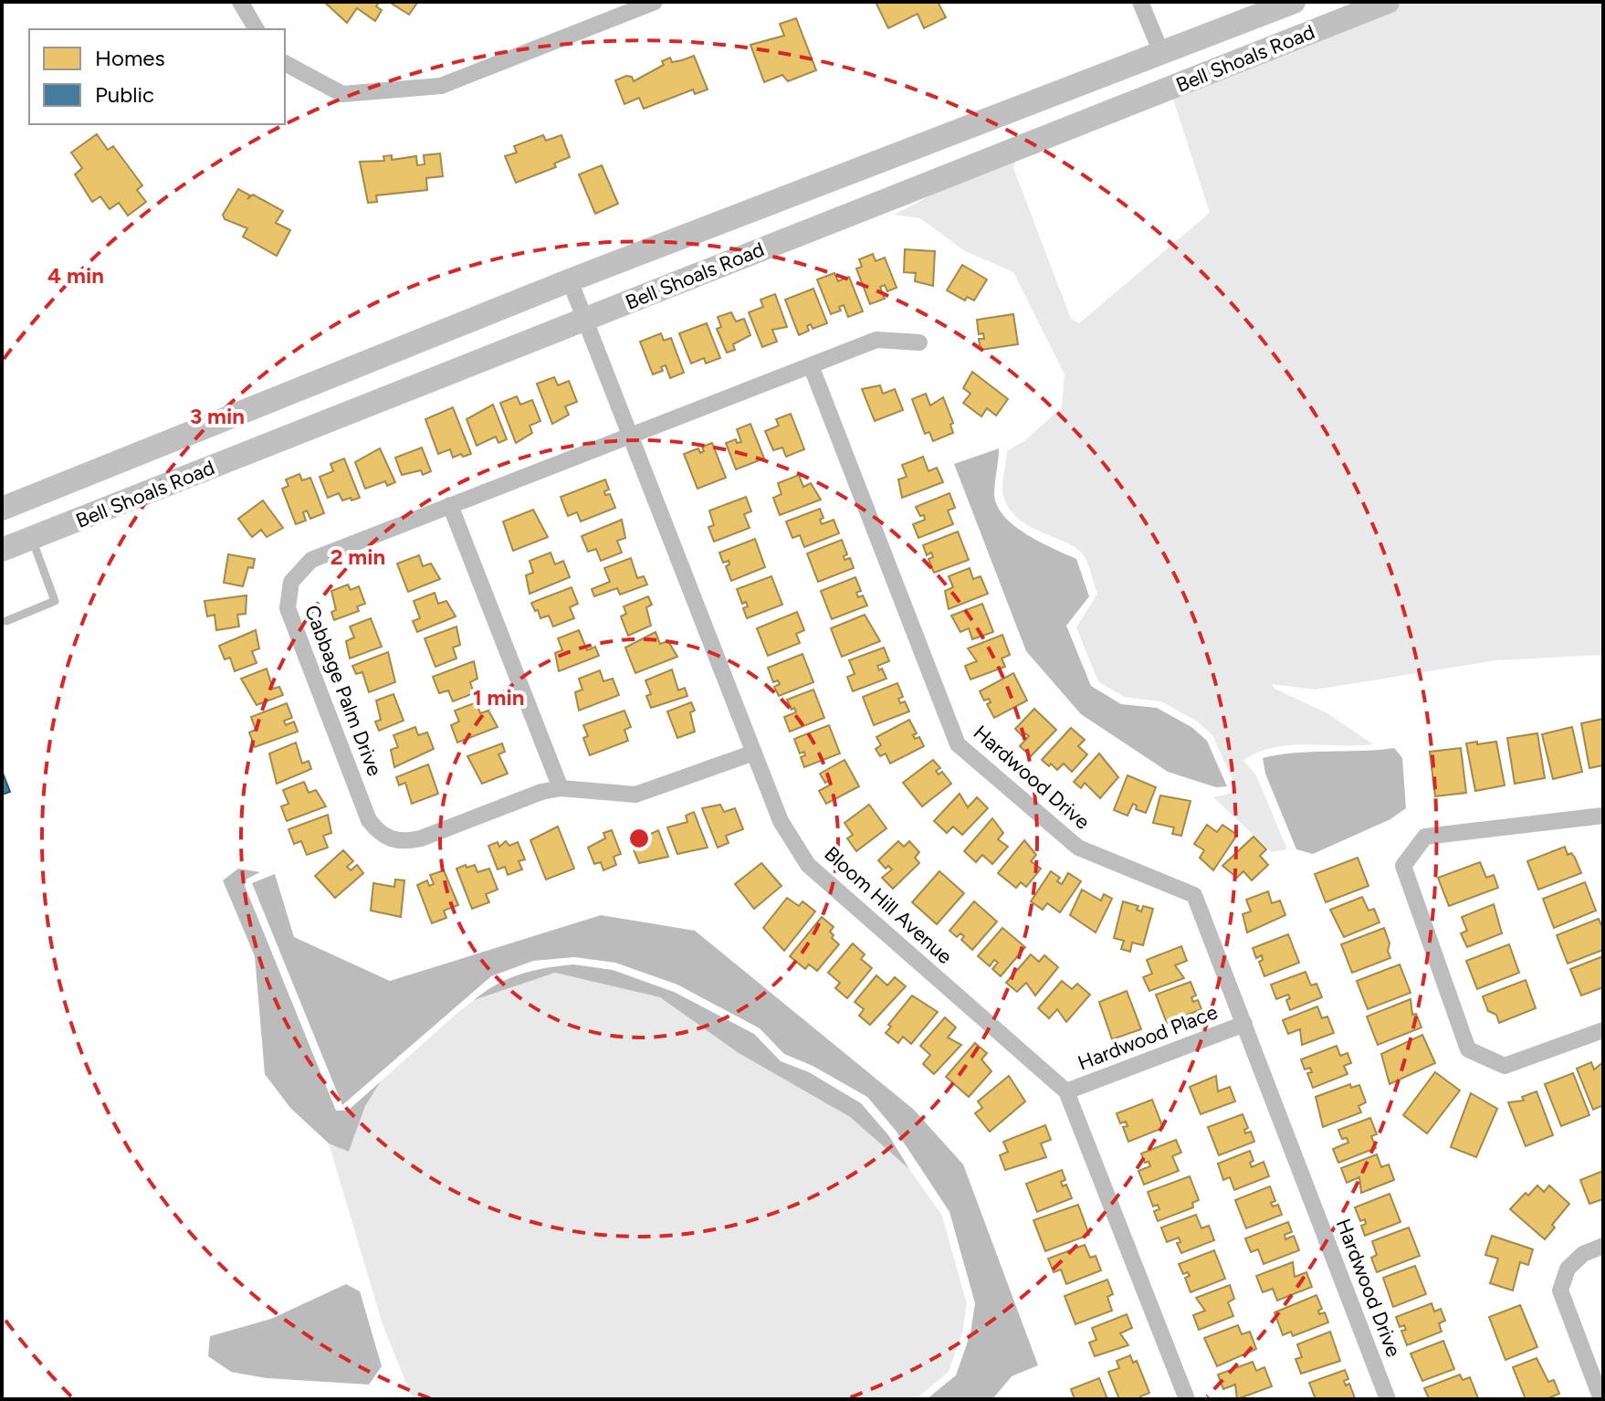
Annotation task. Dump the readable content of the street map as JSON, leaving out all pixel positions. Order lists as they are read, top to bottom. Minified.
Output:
{"streets":{"main road":["Bell Shoals Road"],"street":["Cabbage Palm Drive","Hardwood Drive","Bloom Hill Avenue","Hardwood Place"]},"crossings":[["Bell Shoals Road","Bloom Hill Avenue"],["Cabbage Palm Drive","Hardwood Drive"],["Cabbage Palm Drive","Bloom Hill Avenue"],["Hardwood Drive","Hardwood Place"],["Bloom Hill Avenue","Hardwood Place"]],"legend":["Homes","Public"],"rings":["4 min","3 min","2 min","1 min"]}
